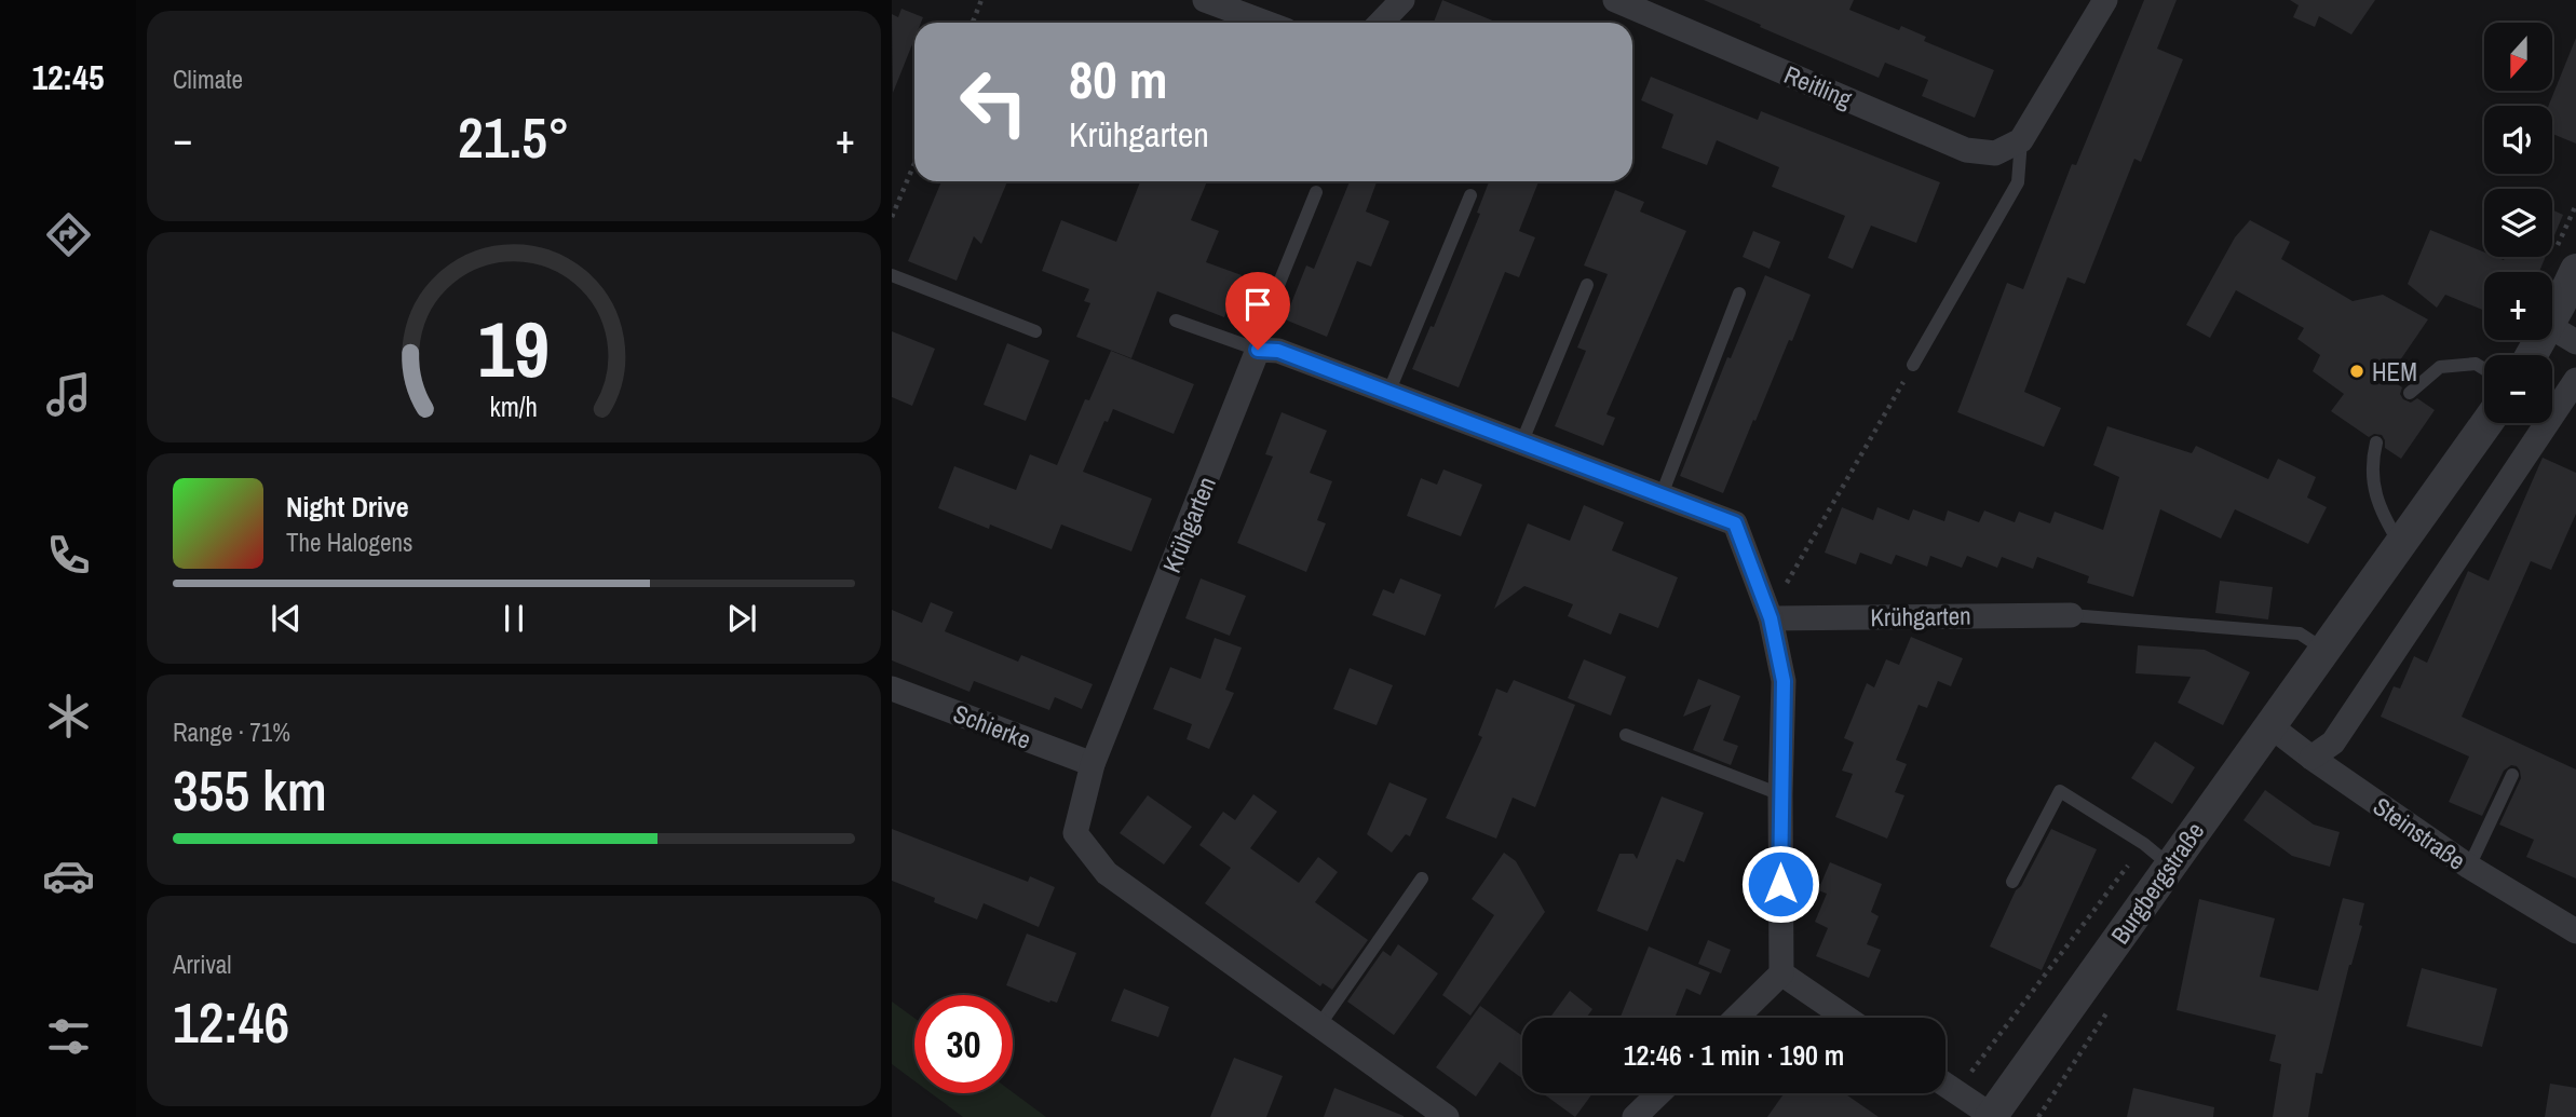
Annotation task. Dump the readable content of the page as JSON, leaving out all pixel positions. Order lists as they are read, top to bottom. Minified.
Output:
{"streets":{"street":["Reitling","Krühgarten","Schierke","Steinstraße","Burgbergstraße"]},"crossings":[["Krühgarten","Schierke"],["Steinstraße","Burgbergstraße"]],"places":["HEM"],"north":"bottom","page":{"tabs":"12:45","tile":["Climate",["Range · 71%","355 km"],["Arrival","12:46"]],"map_buttons":["+","−"],"turn":["80 m","Krühgarten"],"heat":["−","21.5°","+"],"song":["Night Drive","The Halogens"],"limit":"30","trip":"12:46 · 1 min · 190 m","gauge":["19","km/h"]}}
